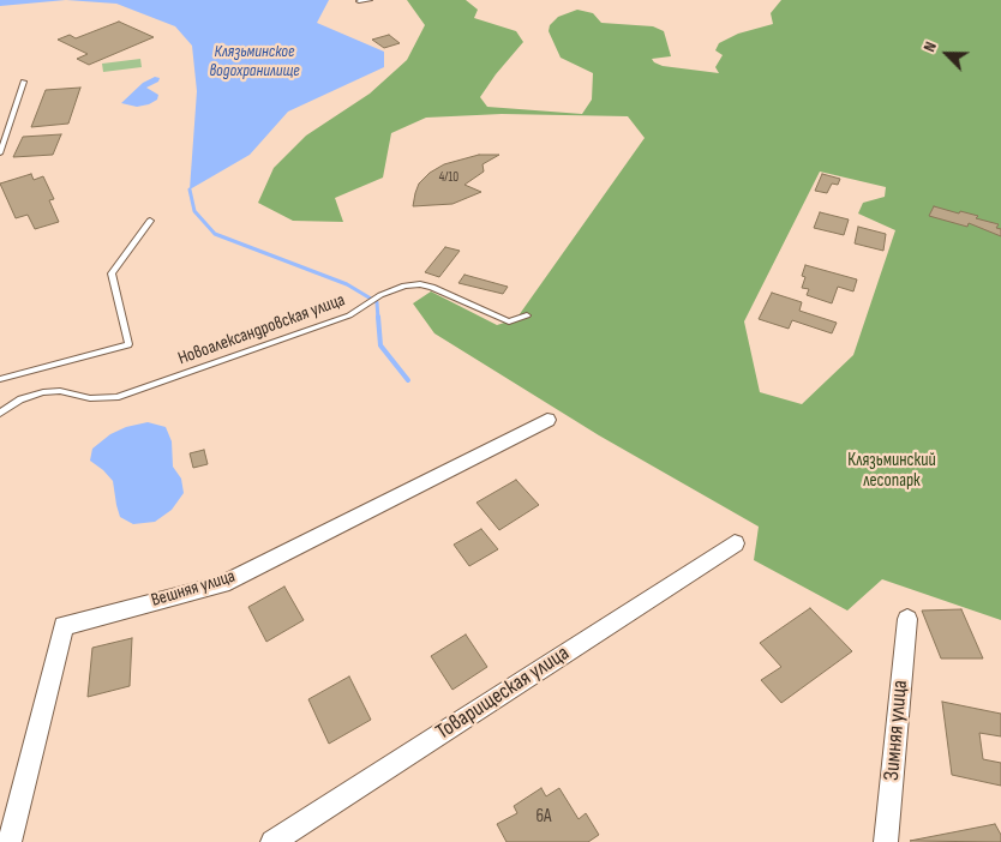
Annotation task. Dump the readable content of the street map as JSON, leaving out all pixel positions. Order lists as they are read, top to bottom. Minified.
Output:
{"streets":{"street":["Вешняя улица","Товарищеская улица","Зимняя улица"],"lane":["Новоалександровская улица"]},"water":["Клязьминское водохранилище"],"parks":["Клязьминский лесопарк"],"house_numbers":["4/10","6А"],"north":"top left"}
